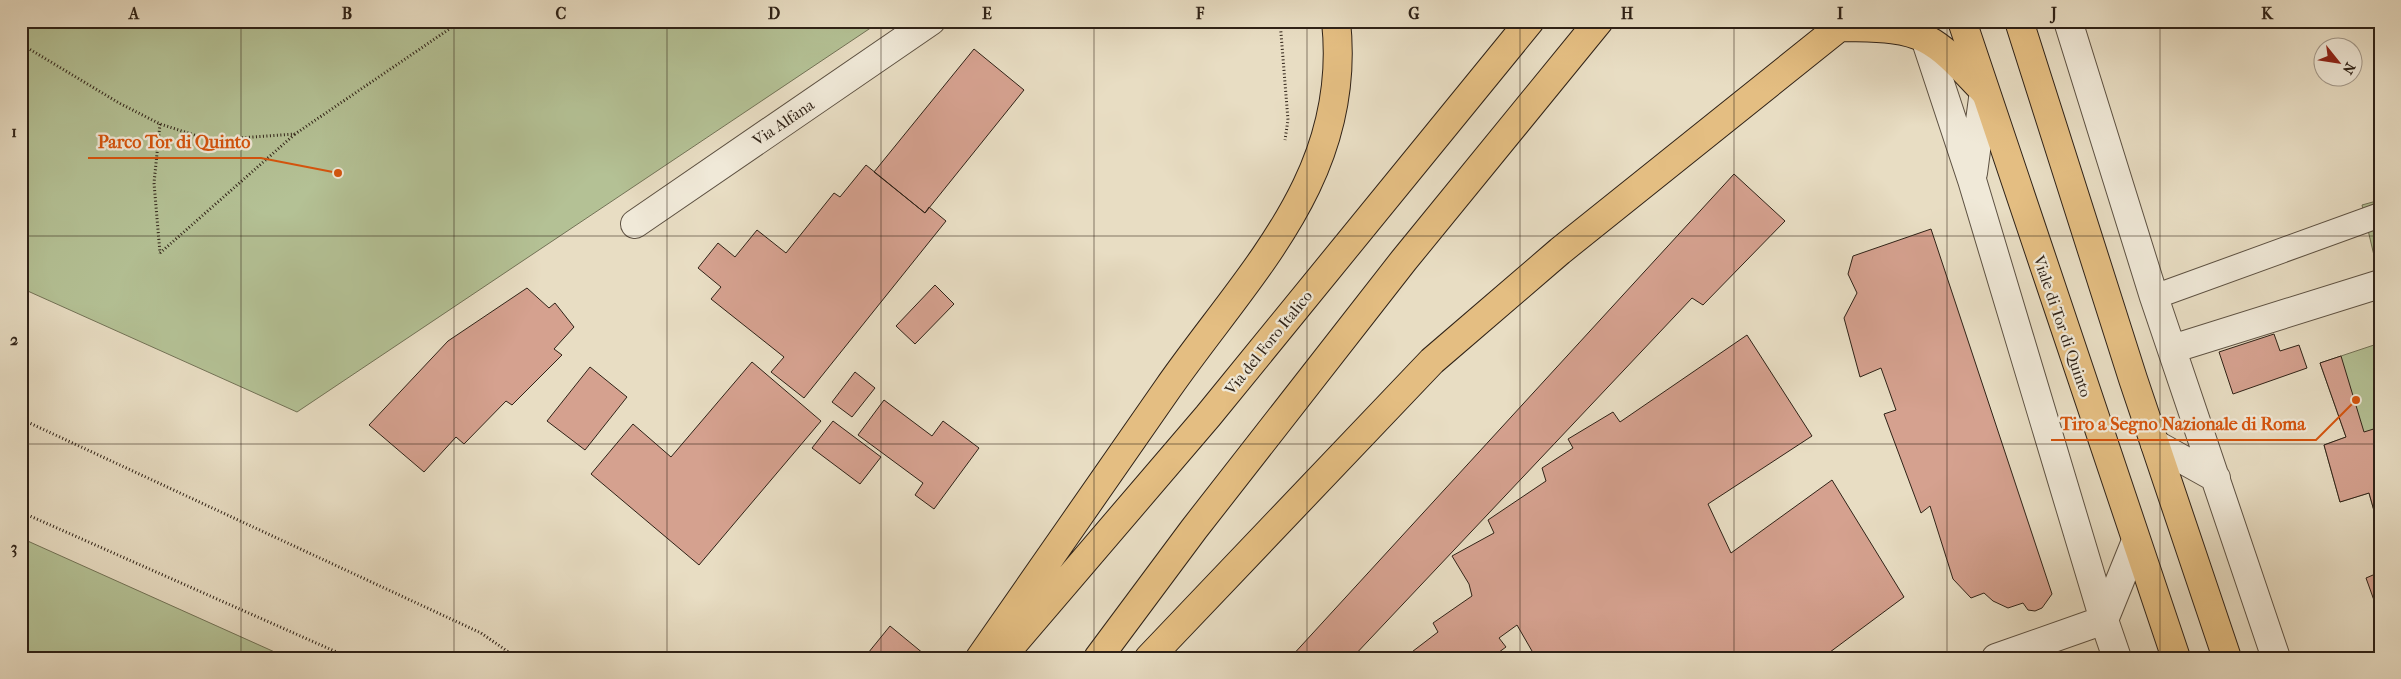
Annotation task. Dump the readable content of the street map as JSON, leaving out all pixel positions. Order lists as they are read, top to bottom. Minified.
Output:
{"streets":{"main road":["Viale di Tor di Quinto","Via del Foro Italico"],"street":["Via Alfana"]},"places":["Parco Tor di Quinto","Tiro a Segno Nazionale di Roma"],"north":"bottom right","grid":{"columns":["A","B","C","D","E","F","G","H","I","J","K"],"rows":["1","2","3"]}}
